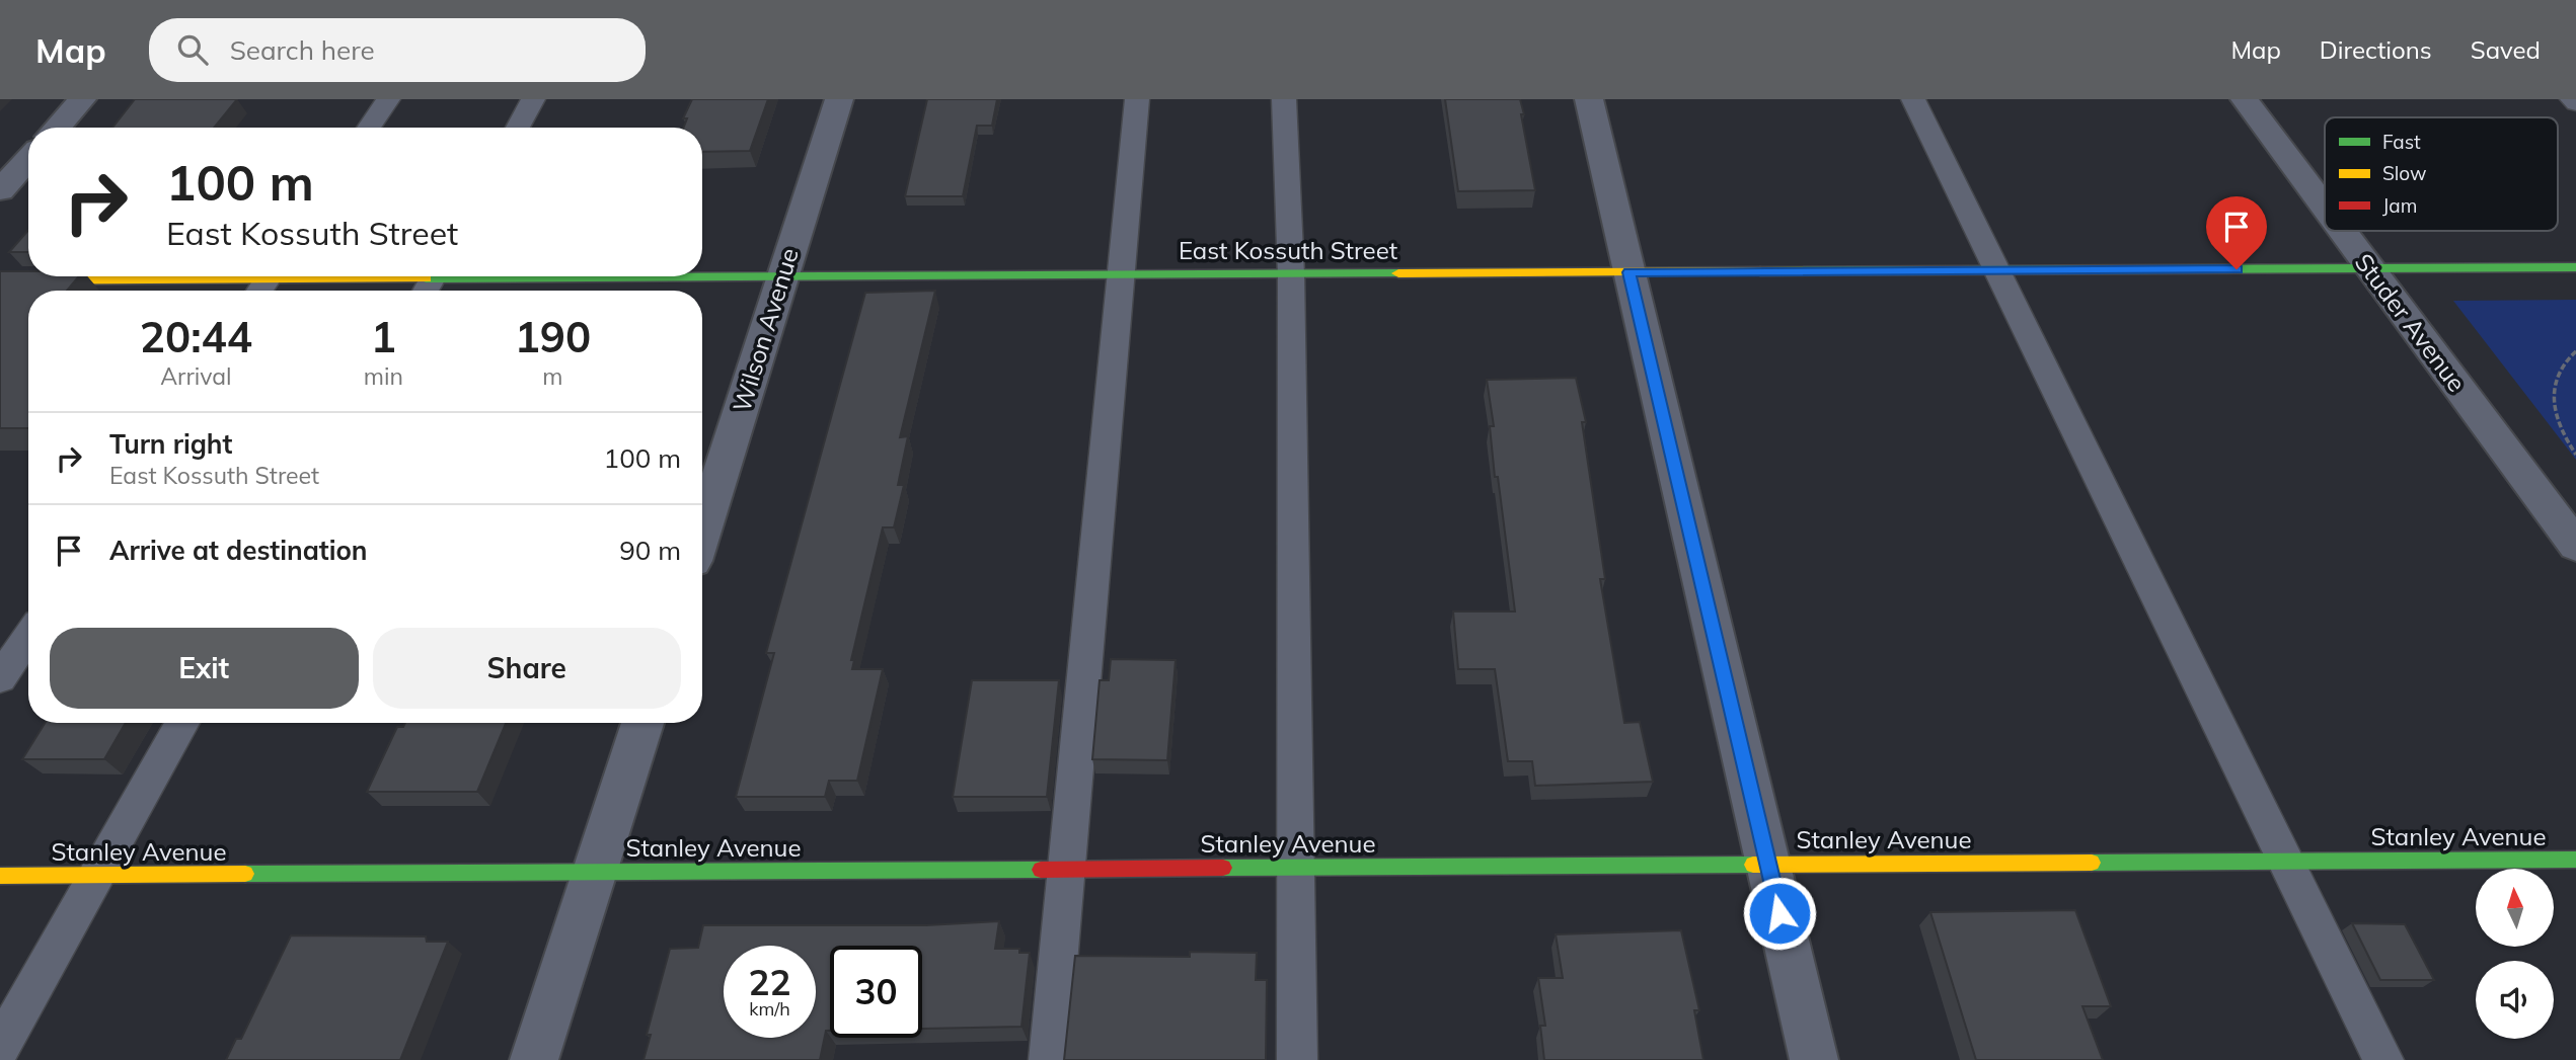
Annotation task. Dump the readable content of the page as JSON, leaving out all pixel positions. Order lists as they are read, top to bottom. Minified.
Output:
{"streets":{"street":["East Kossuth Street","Studer Avenue","Wilson Avenue","Stanley Avenue"]},"crossings":[["East Kossuth Street","Studer Avenue"],["East Kossuth Street","Wilson Avenue"]],"legend":["Fast","Slow","Jam"],"north":"top","page":{"header":"Map","search":"Search here","nav":["Map","Directions","Saved"],"turn":["100 m","East Kossuth Street"],"eta":["20:44","Arrival","1","min","190","m"],"list":[{"name":"Turn right","note":"East Kossuth Street","value":"100 m"},{"name":"Arrive at destination","value":"90 m"}],"buttons":["Exit","Share"],"speed":"22 km/h","limit":"30"}}
